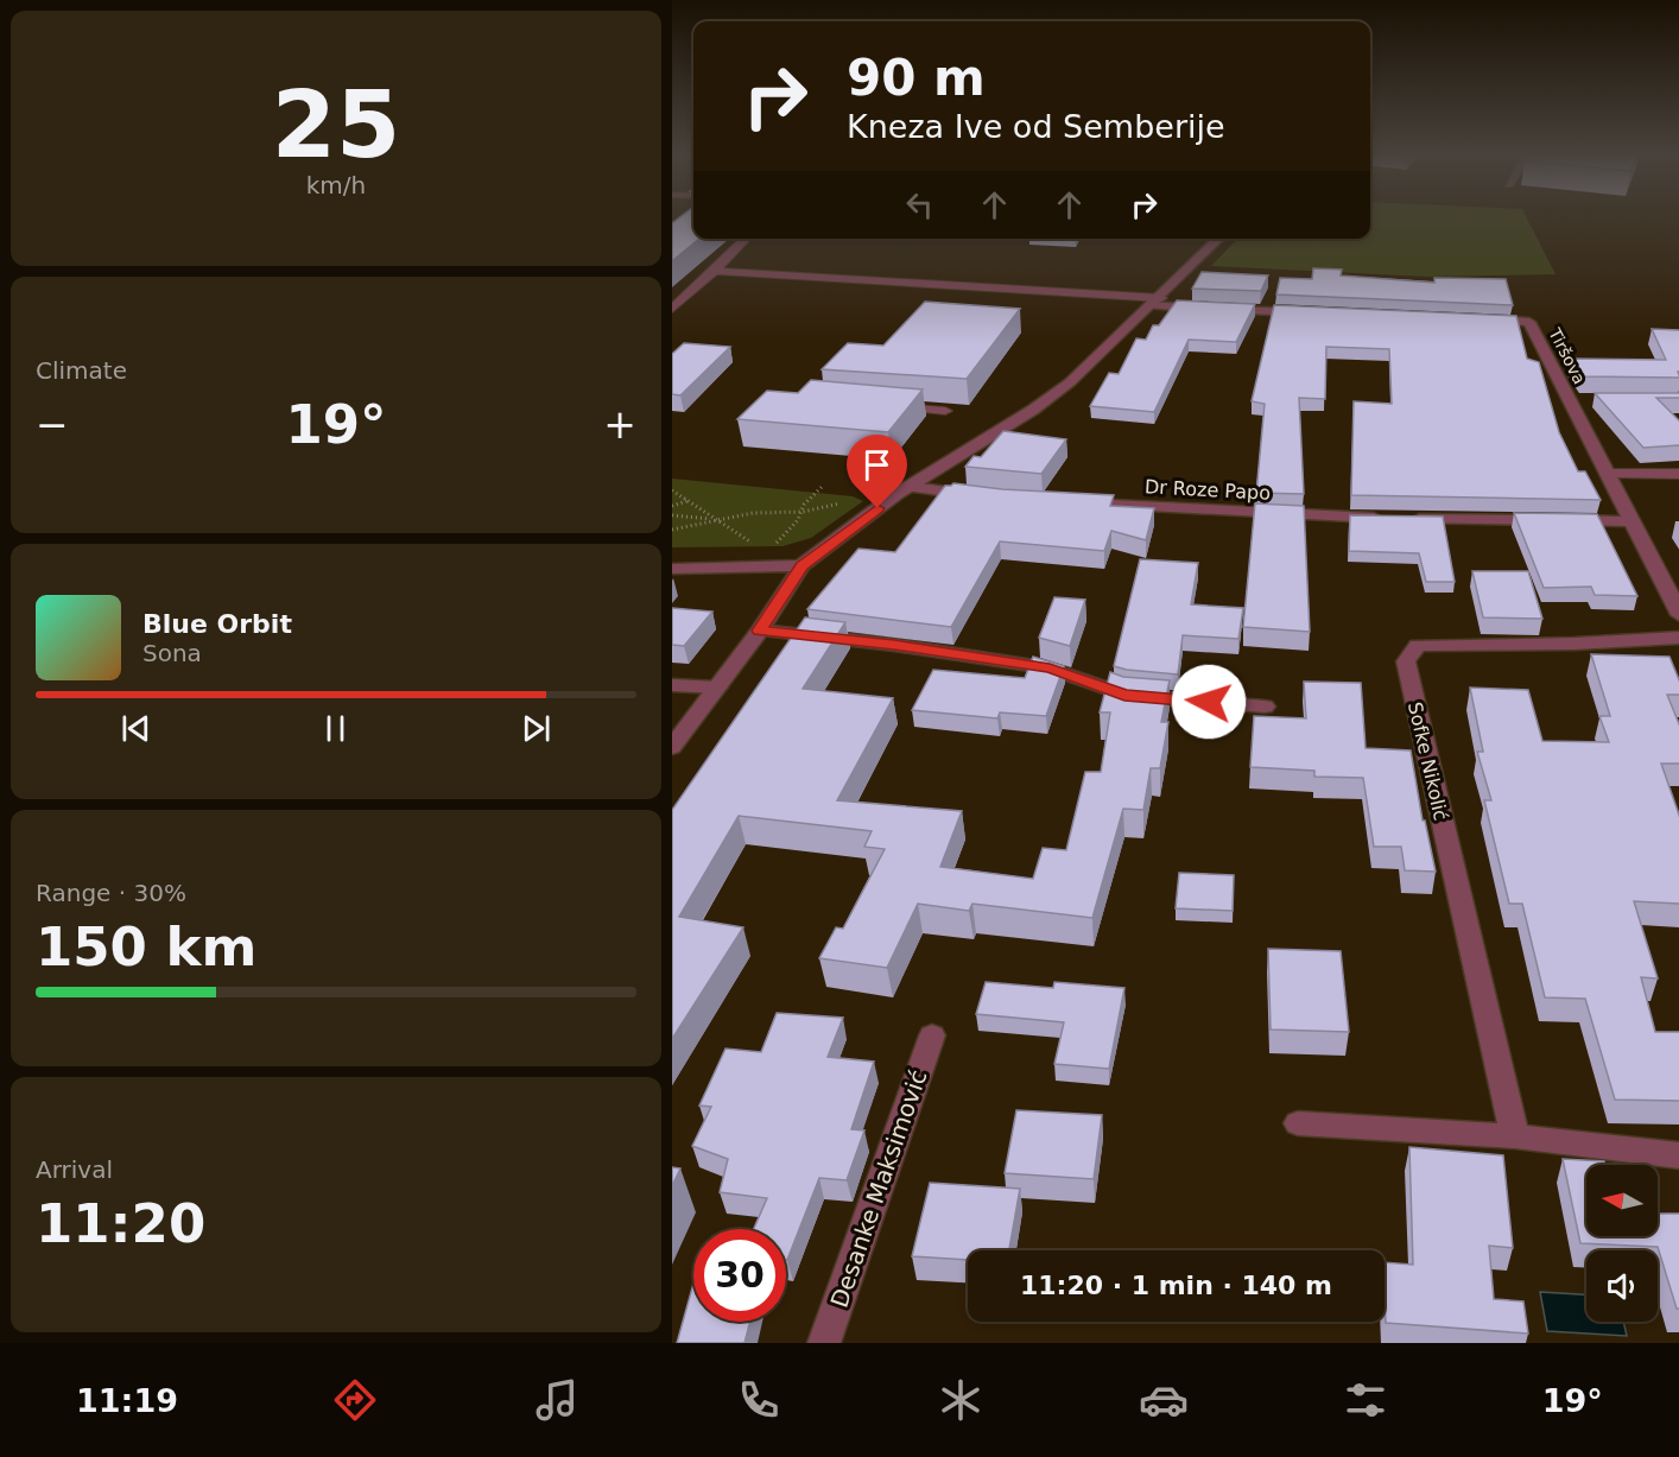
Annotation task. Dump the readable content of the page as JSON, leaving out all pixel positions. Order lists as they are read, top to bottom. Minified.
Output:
{"streets":{"street":["Tiršova","Dr Roze Papo","Sofke Nikolić","Desanke Maksimović"]},"crossings":[["Tiršova","Dr Roze Papo"]],"north":"left","page":{"tile":[["25","km/h"],"Climate",["Range · 30%","150 km"],["Arrival","11:20"]],"turn":["90 m","Kneza Ive od Semberije"],"heat":["−","19°","+"],"song":["Blue Orbit","Sona"],"limit":"30","trip":"11:20 · 1 min · 140 m","tabs":["11:19","19°"]}}
